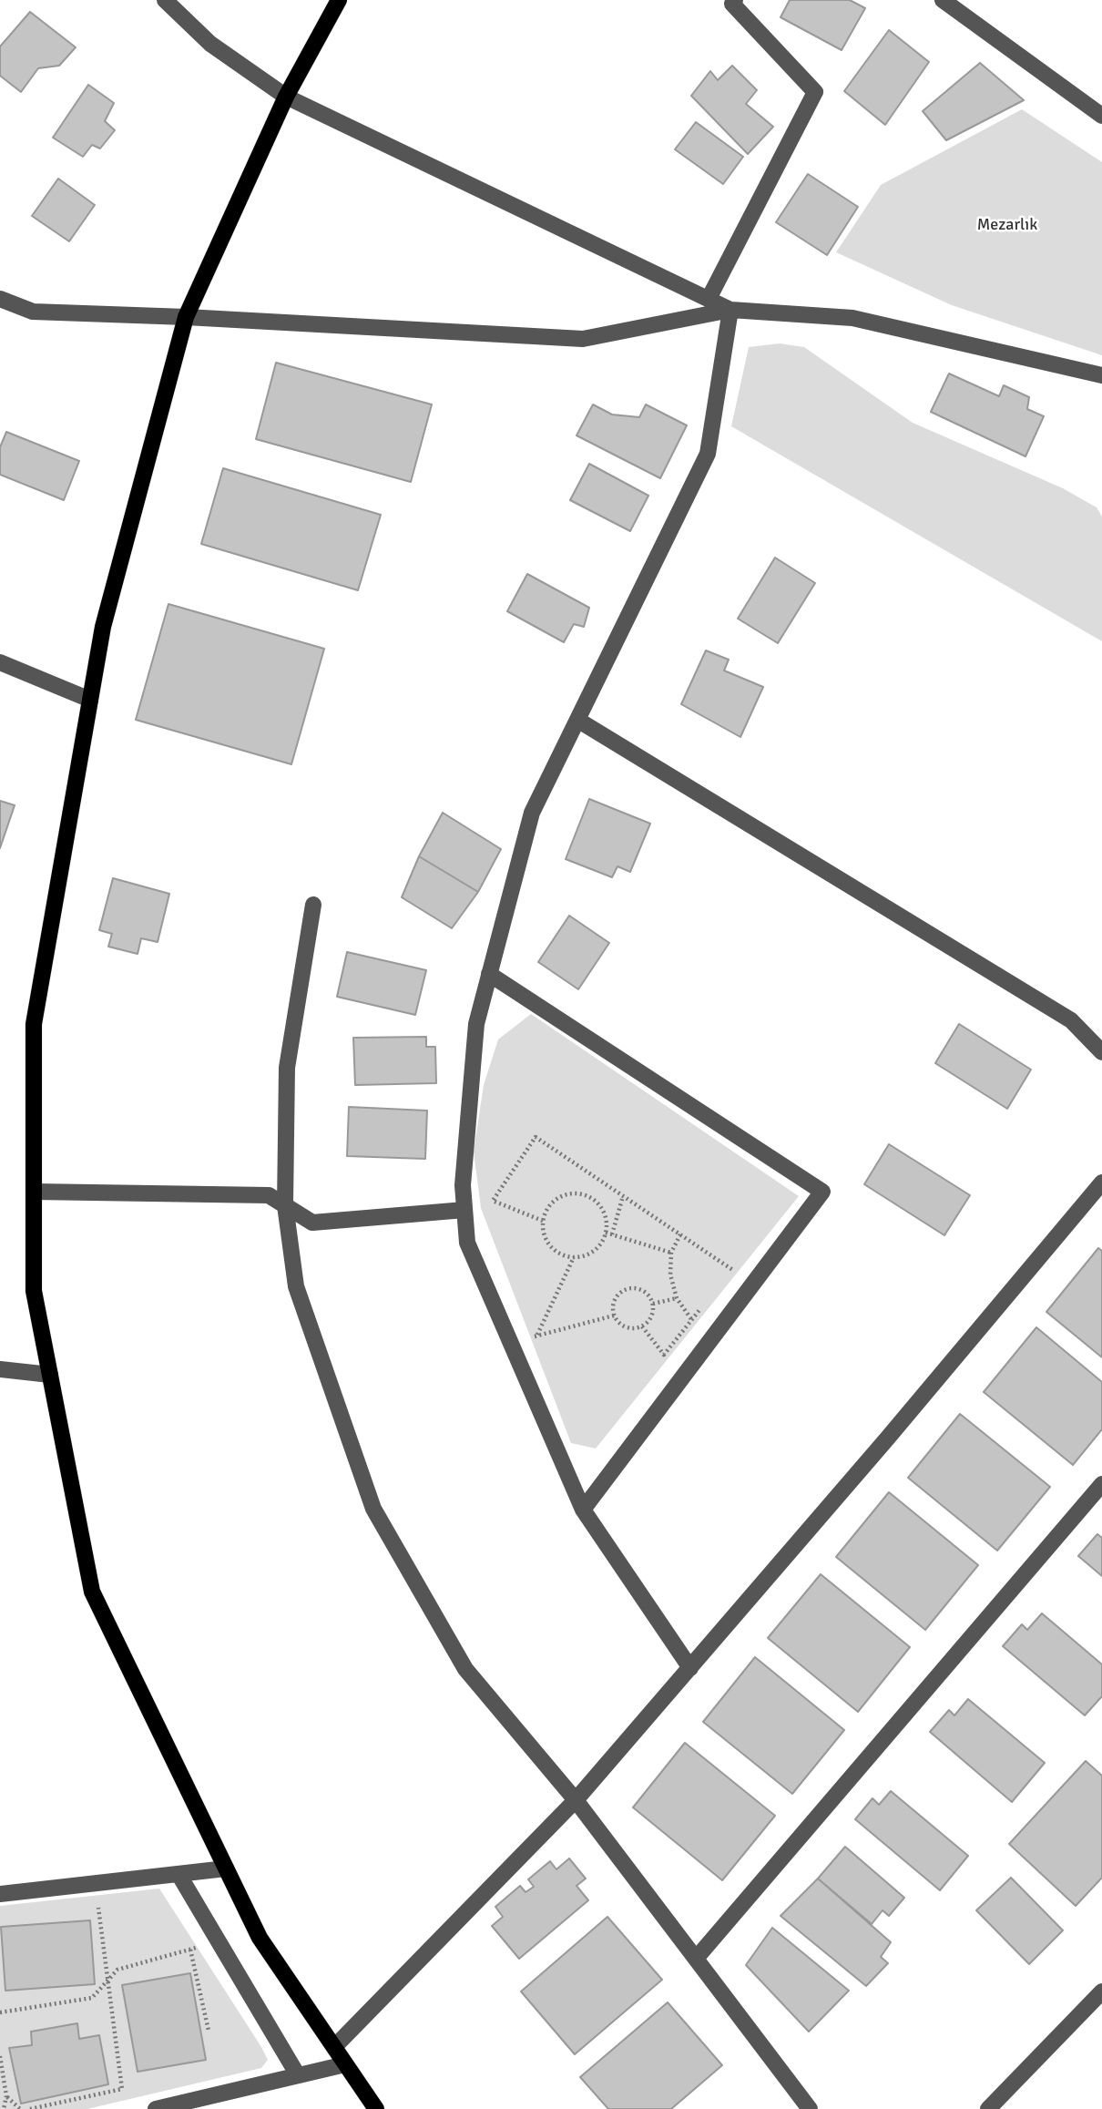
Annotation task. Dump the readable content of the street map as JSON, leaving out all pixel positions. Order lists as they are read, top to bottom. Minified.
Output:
{"parks":["Mezarlık"]}
